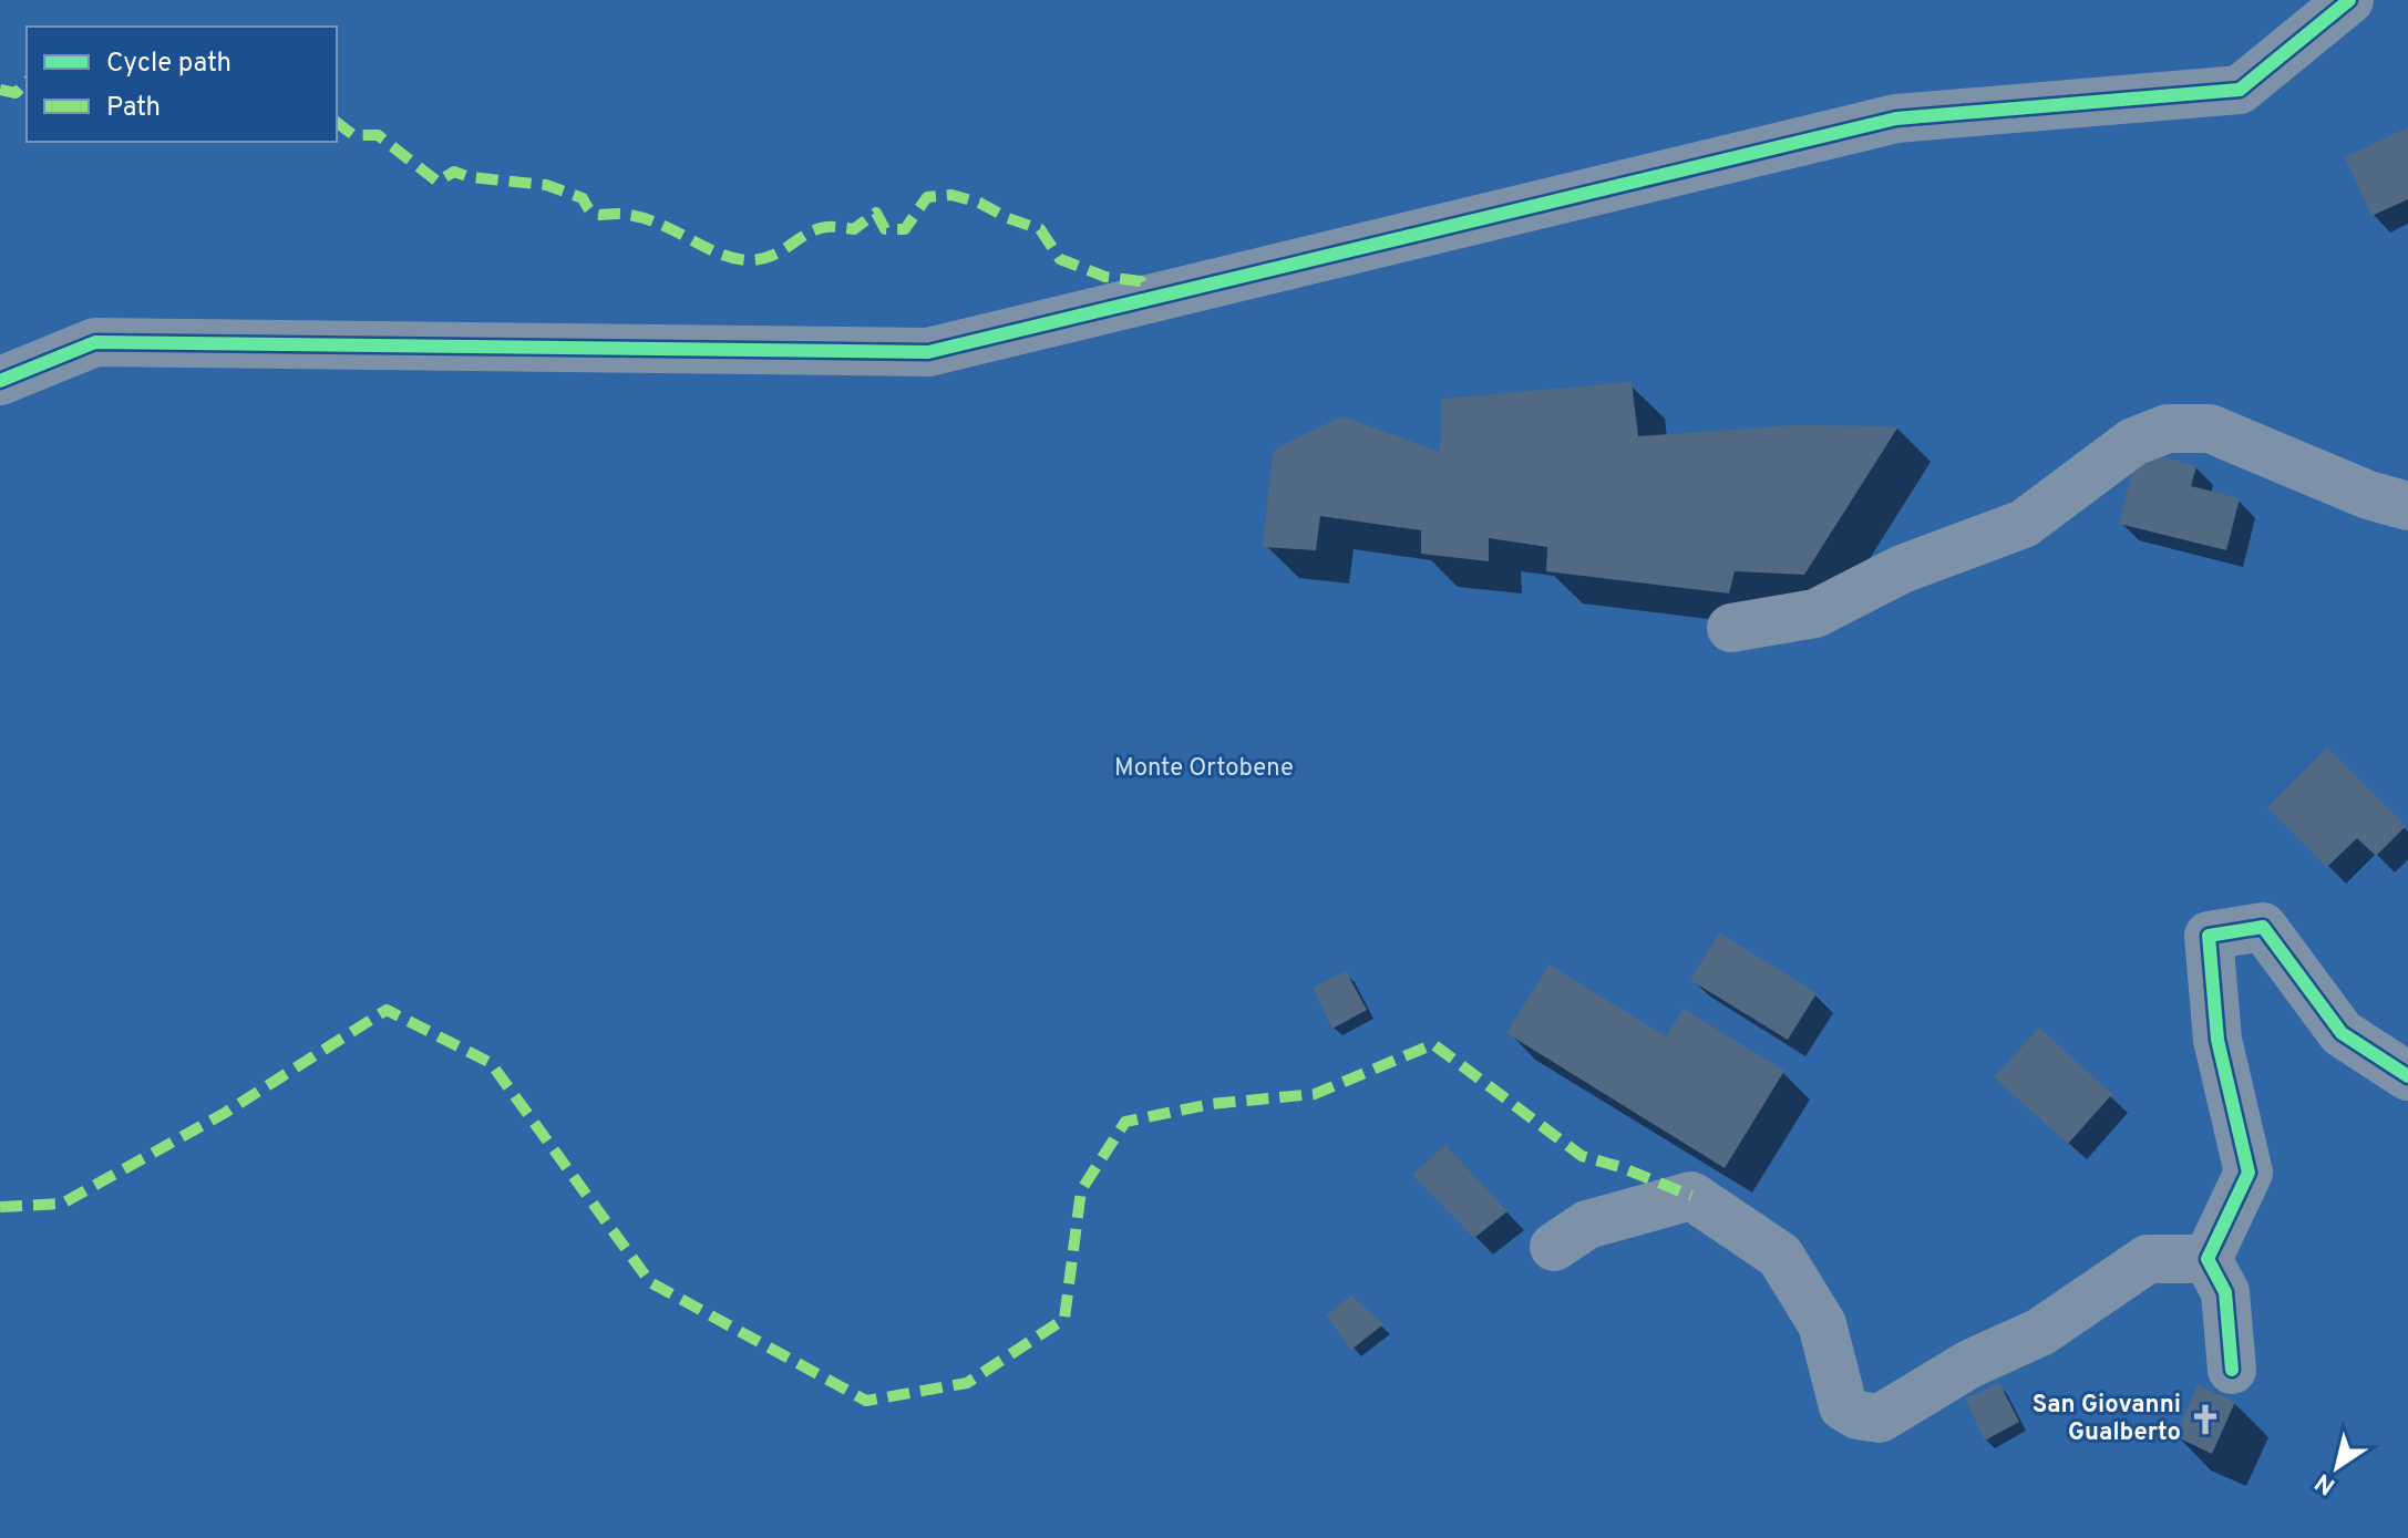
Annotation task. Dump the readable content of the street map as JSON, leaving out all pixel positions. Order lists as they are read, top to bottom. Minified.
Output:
{"parks":["Monte Ortobene"],"places":{"church":["San Giovanni Gualberto"]},"legend":["Cycle path","Path"],"north":"bottom left"}
